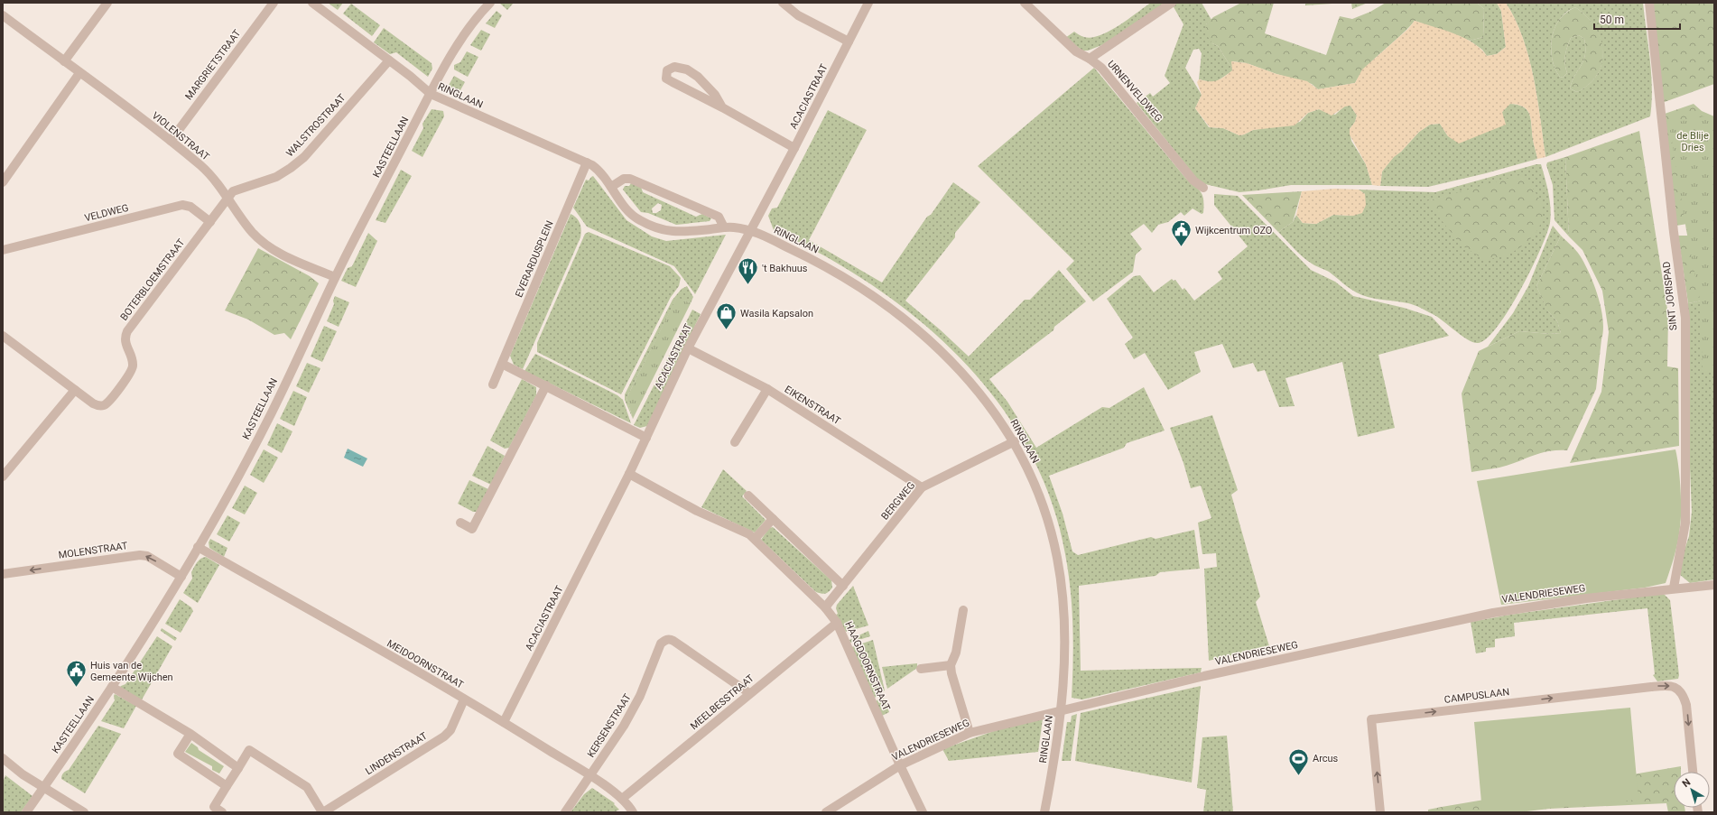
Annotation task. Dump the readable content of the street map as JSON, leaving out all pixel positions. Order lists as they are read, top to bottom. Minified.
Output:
{"streets":{"street":["MARGRIETSTRAAT","URNENVELDWEG","RINGLAAN","ACACIASTRAAT","WALSTROSTRAAT","VIOLENSTRAAT","KASTEELLAAN","VELDWEG","EVERARDUSPLEIN","BOTERBLOEMSTRAAT","SINT JORISPAD","EIKENSTRAAT","BERGWEG","MOLENSTRAAT","VALENDRIESEWEG","MEIDOORNSTRAAT","HAAGDOORNSTRAAT","CAMPUSLAAN","MEELBESSTRAAT","KERSENSTRAAT","LINDENSTRAAT"]},"crossings":[["MARGRIETSTRAAT","VIOLENSTRAAT"],["RINGLAAN","ACACIASTRAAT"],["RINGLAAN","WALSTROSTRAAT"],["RINGLAAN","KASTEELLAAN"],["RINGLAAN","EVERARDUSPLEIN"],["RINGLAAN","BERGWEG"],["RINGLAAN","VALENDRIESEWEG"],["ACACIASTRAAT","EIKENSTRAAT"],["ACACIASTRAAT","MEIDOORNSTRAAT"],["ACACIASTRAAT","HAAGDOORNSTRAAT"],["WALSTROSTRAAT","VIOLENSTRAAT"],["WALSTROSTRAAT","BOTERBLOEMSTRAAT"],["VIOLENSTRAAT","KASTEELLAAN"],["VIOLENSTRAAT","BOTERBLOEMSTRAAT"],["KASTEELLAAN","MOLENSTRAAT"],["KASTEELLAAN","MEIDOORNSTRAAT"],["VELDWEG","BOTERBLOEMSTRAAT"],["SINT JORISPAD","VALENDRIESEWEG"],["EIKENSTRAAT","BERGWEG"],["BERGWEG","HAAGDOORNSTRAAT"],["VALENDRIESEWEG","HAAGDOORNSTRAAT"],["MEIDOORNSTRAAT","MEELBESSTRAAT"],["MEIDOORNSTRAAT","KERSENSTRAAT"],["MEIDOORNSTRAAT","LINDENSTRAAT"],["HAAGDOORNSTRAAT","MEELBESSTRAAT"],["MEELBESSTRAAT","KERSENSTRAAT"]],"one_way":["MOLENSTRAAT"],"parks":["de Blije Dries"],"places":{"public building":["Wijkcentrum OZO","Huis van de Gemeente Wijchen"],"restaurant":["'t Bakhuus"],"shop":["Wasila Kapsalon"],"sports":["Arcus"]},"scale_bar":"50 m","north":"top left"}
